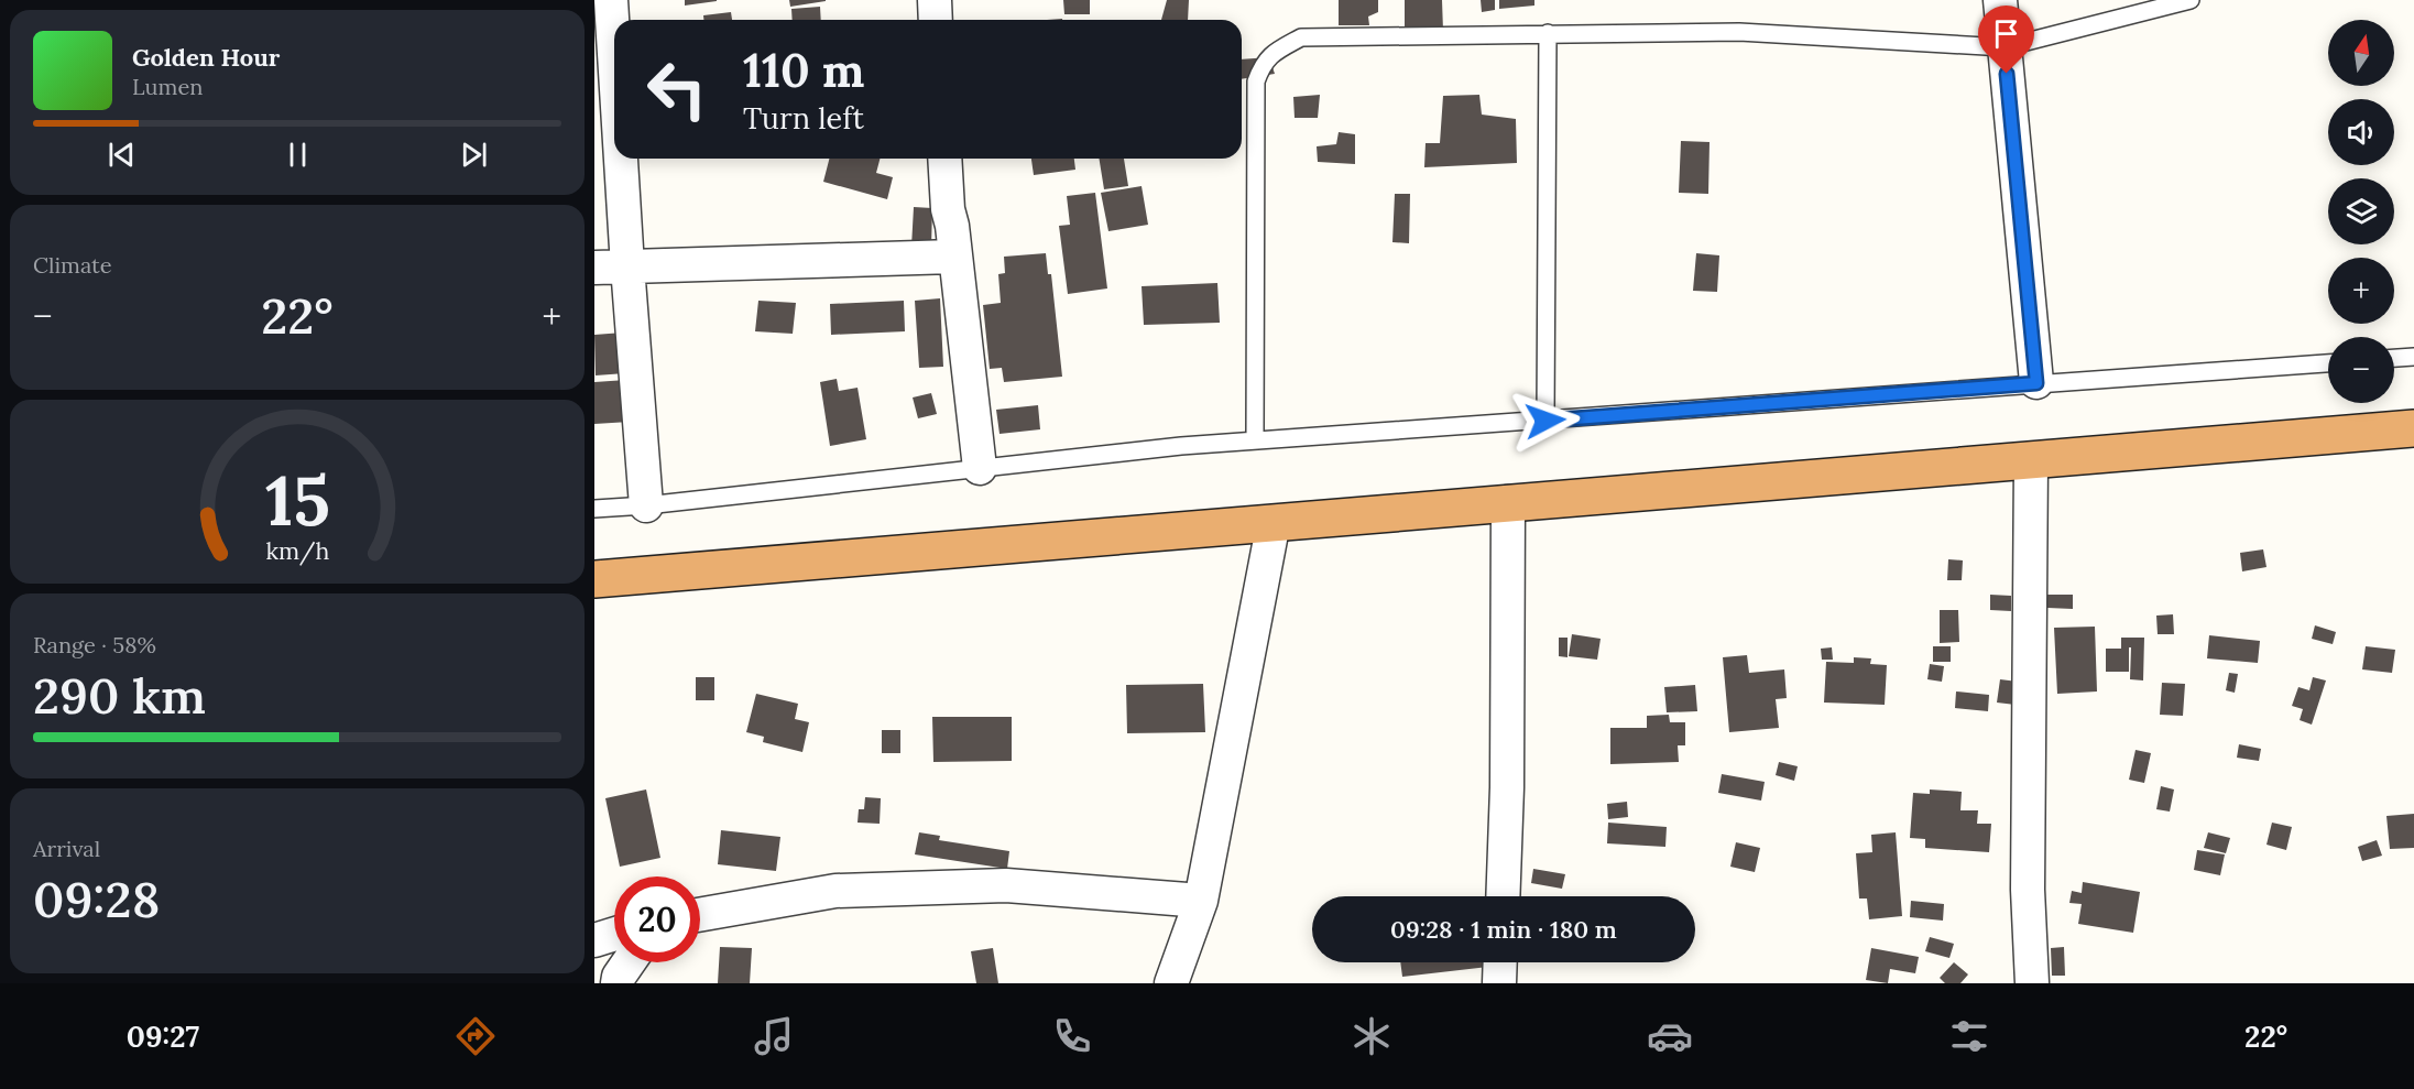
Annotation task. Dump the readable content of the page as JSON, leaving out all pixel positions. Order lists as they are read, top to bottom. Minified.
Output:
{"north":"top","page":{"map_buttons":["+","−"],"turn":["110 m","Turn left"],"song":["Golden Hour","Lumen"],"tile":["Climate",["Range · 58%","290 km"],["Arrival","09:28"]],"heat":["−","22°","+"],"limit":"20","trip":"09:28 · 1 min · 180 m","tabs":["09:27","22°"],"gauge":["15","km/h"]}}
